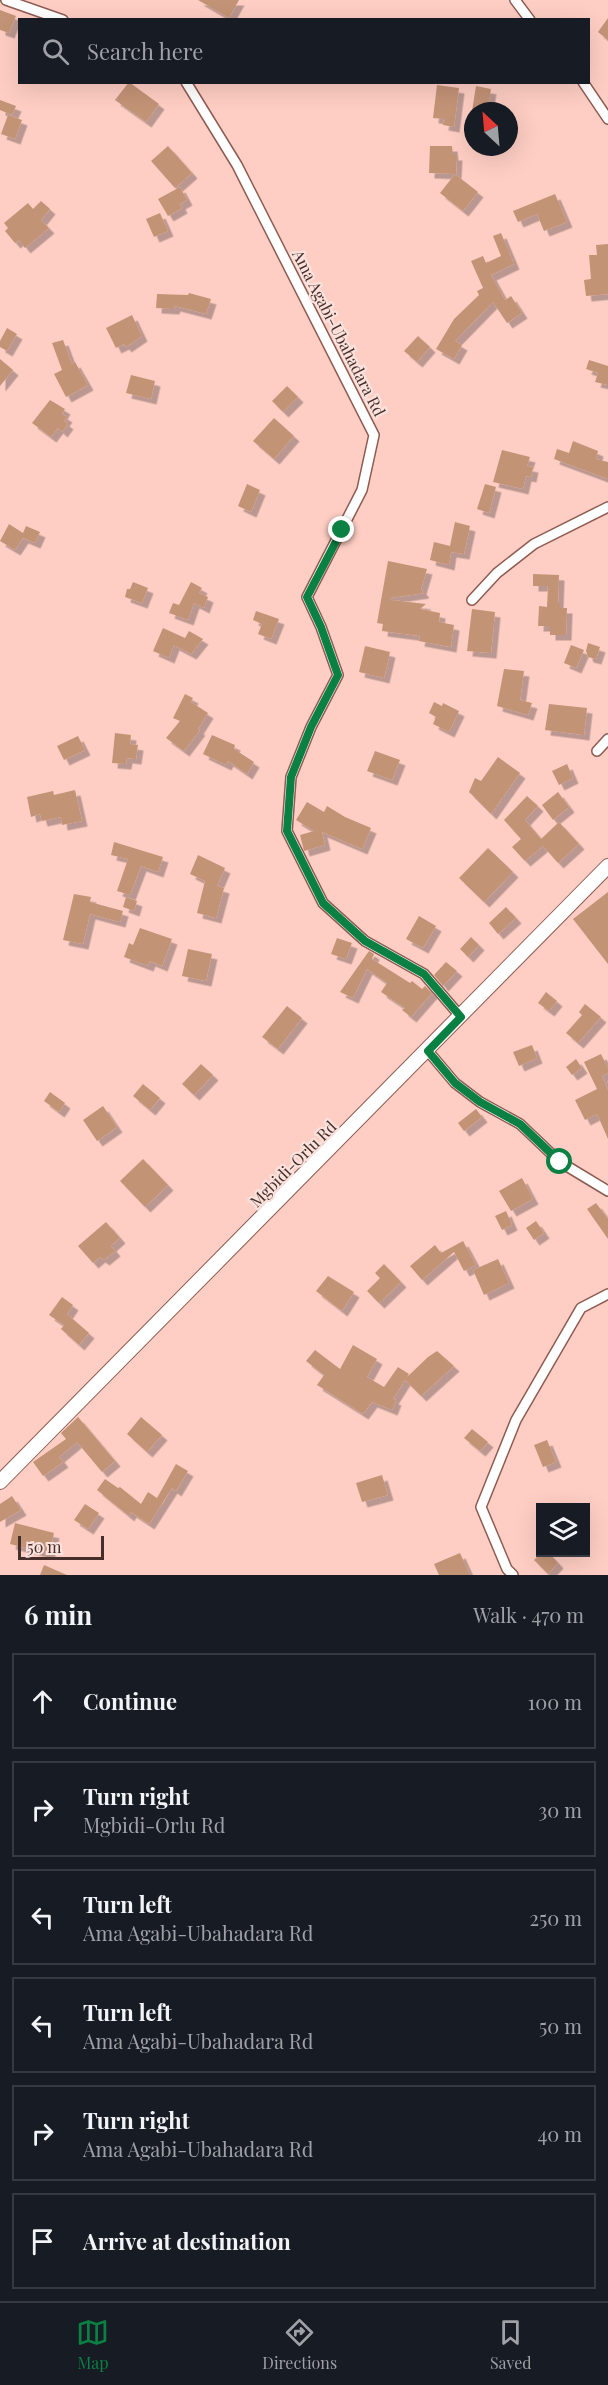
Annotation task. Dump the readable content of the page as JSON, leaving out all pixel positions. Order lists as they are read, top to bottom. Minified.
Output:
{"streets":{"main road":["Mgbidi-Orlu Rd"],"street":["Ama Agabi-Ubahadara Rd"]},"crossings":[["Ama Agabi-Ubahadara Rd","Mgbidi-Orlu Rd"]],"scale_bar":"50 m","north":"top left","page":{"search":"Search here","scale":"50 m","heading":["6 min","Walk · 470 m"],"list":[["Continue","100 m"],["Turn right","Mgbidi-Orlu Rd","30 m"],["Turn left","Ama Agabi-Ubahadara Rd","250 m"],["Turn left","Ama Agabi-Ubahadara Rd","50 m"],["Turn right","Ama Agabi-Ubahadara Rd","40 m"],"Arrive at destination"],"nav":["Map","Directions","Saved"]}}
